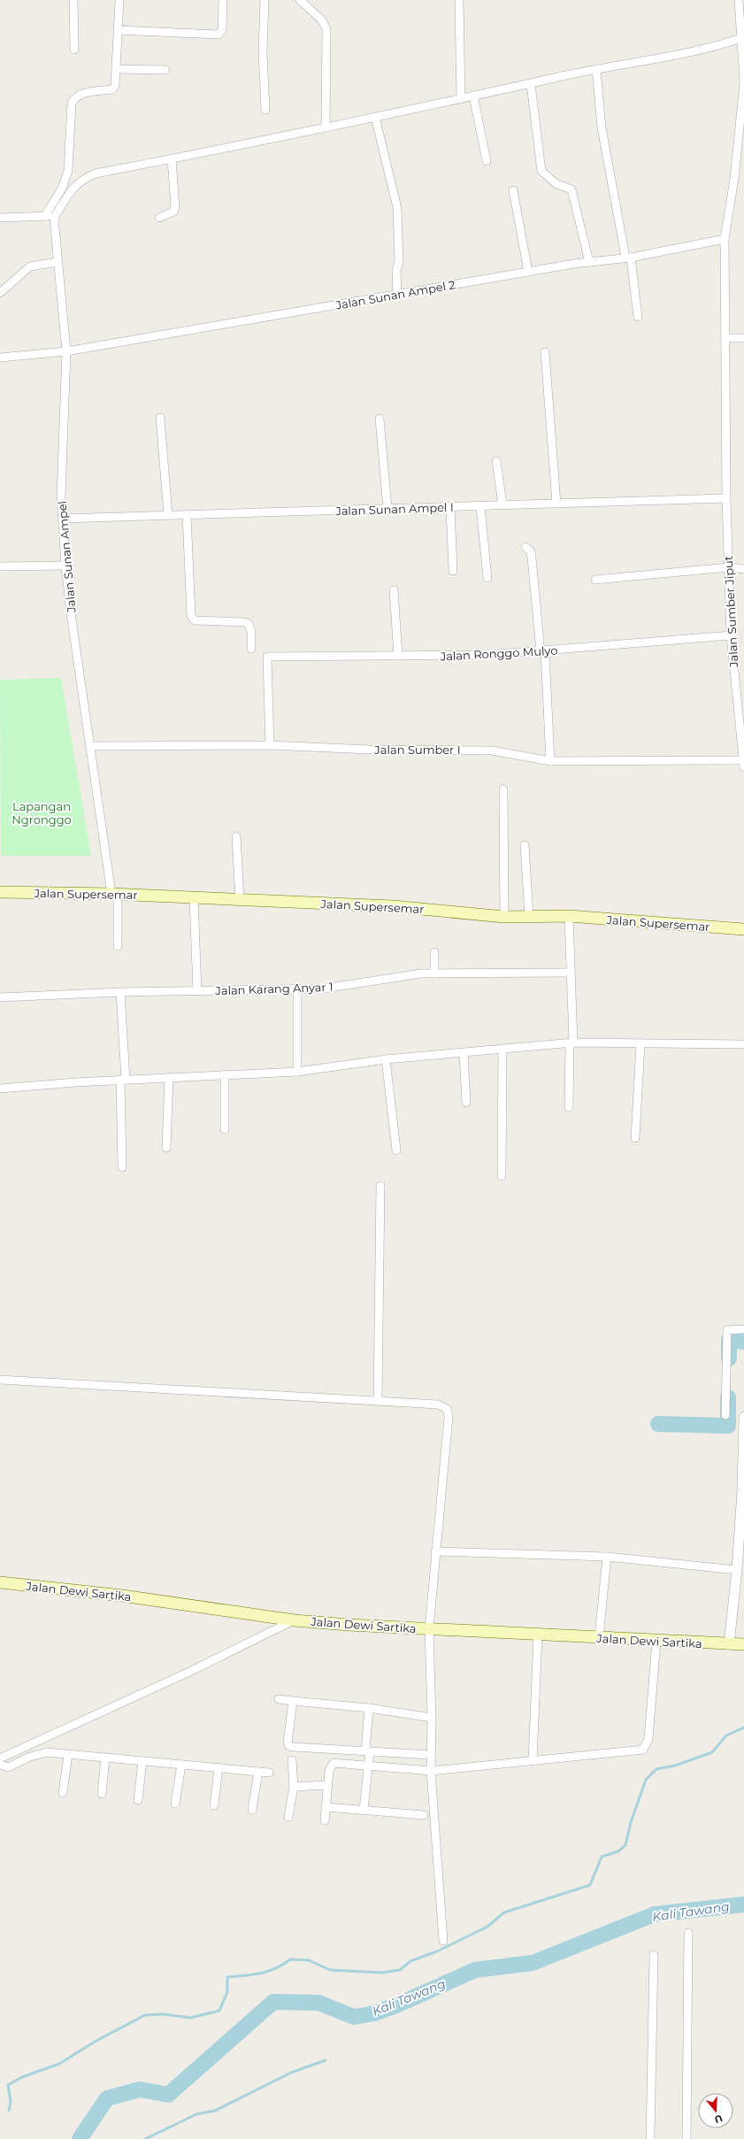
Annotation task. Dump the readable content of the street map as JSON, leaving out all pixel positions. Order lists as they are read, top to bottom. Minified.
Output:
{"streets":{"main road":["Jalan Supersemar","Jalan Dewi Sartika"],"street":["Jalan Sunan Ampel 2","Jalan Sunan Ampel I","Jalan Sunan Ampel","Jalan Sumber Jiput","Jalan Ronggo Mulyo","Jalan Sumber I","Jalan Karang Anyar 1"]},"crossings":[["Jalan Sunan Ampel 2","Jalan Sunan Ampel"],["Jalan Sunan Ampel 2","Jalan Sumber Jiput"],["Jalan Sunan Ampel I","Jalan Sunan Ampel"],["Jalan Sunan Ampel I","Jalan Sumber Jiput"],["Jalan Sunan Ampel","Jalan Sumber I"],["Jalan Sunan Ampel","Jalan Supersemar"],["Jalan Sumber Jiput","Jalan Ronggo Mulyo"],["Jalan Sumber Jiput","Jalan Sumber I"],["Jalan Ronggo Mulyo","Jalan Sumber I"]],"water":["Kali Tawang"],"parks":["Lapangan Ngronggo"],"north":"bottom"}
